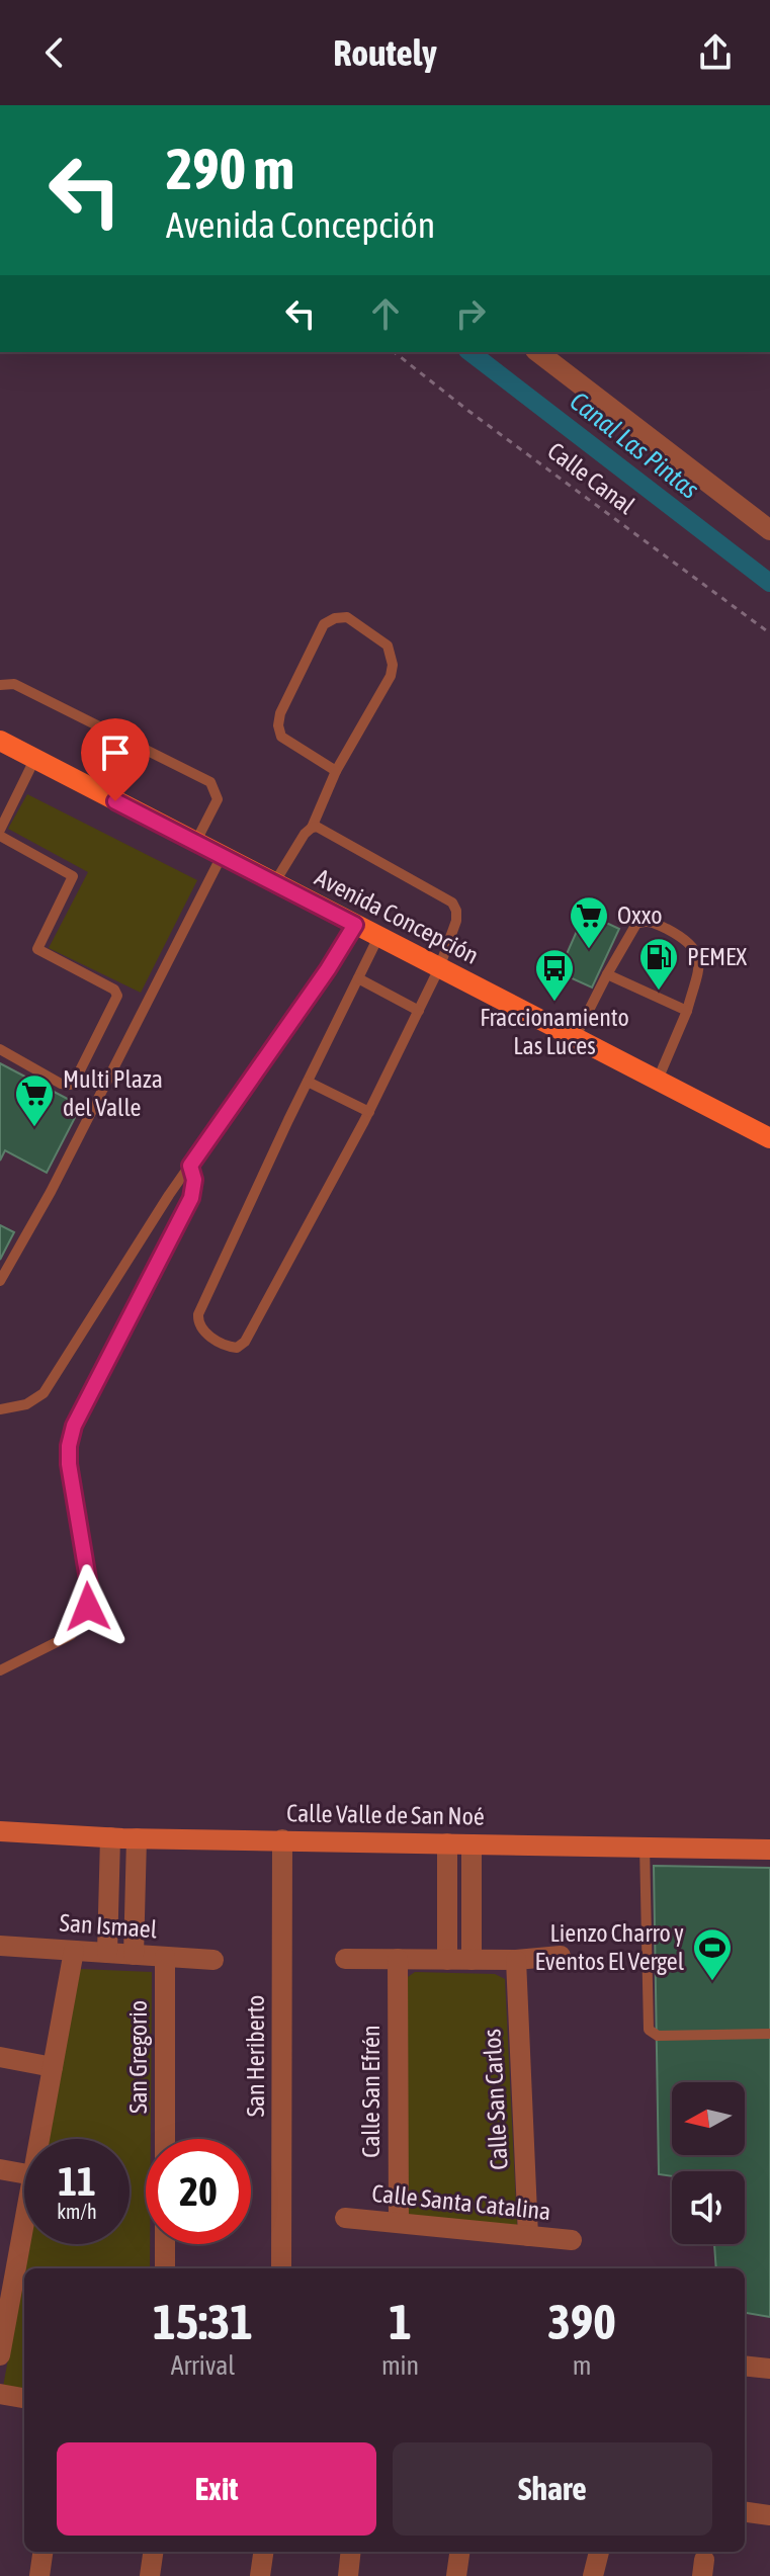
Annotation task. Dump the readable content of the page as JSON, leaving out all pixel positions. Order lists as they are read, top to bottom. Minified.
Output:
{"streets":{"main road":["Avenida Concepción"],"street":["Calle Valle de San Noé","San Ismael","San Heriberto","San Gregorio","Calle San Efrén","Calle San Carlos","Calle Santa Catalina"],"path":["Calle Canal"]},"crossings":[["Calle Valle de San Noé","San Heriberto"],["San Ismael","San Gregorio"],["Calle San Efrén","Calle Santa Catalina"],["Calle San Carlos","Calle Santa Catalina"]],"water":["Canal Las Pintas"],"places":{"supermarket":["Oxxo","Multi Plaza del Valle"],"fuel station":["PEMEX"],"bus stop":["Fraccionamiento Las Luces"],"sports":["Lienzo Charro y Eventos El Vergel"]},"north":"left","page":{"header":"Routely","turn":["290 m","Avenida Concepción"],"speed":"11 km/h","limit":"20","eta":["15:31","Arrival","1","min","390","m"],"buttons":["Exit","Share"]}}
